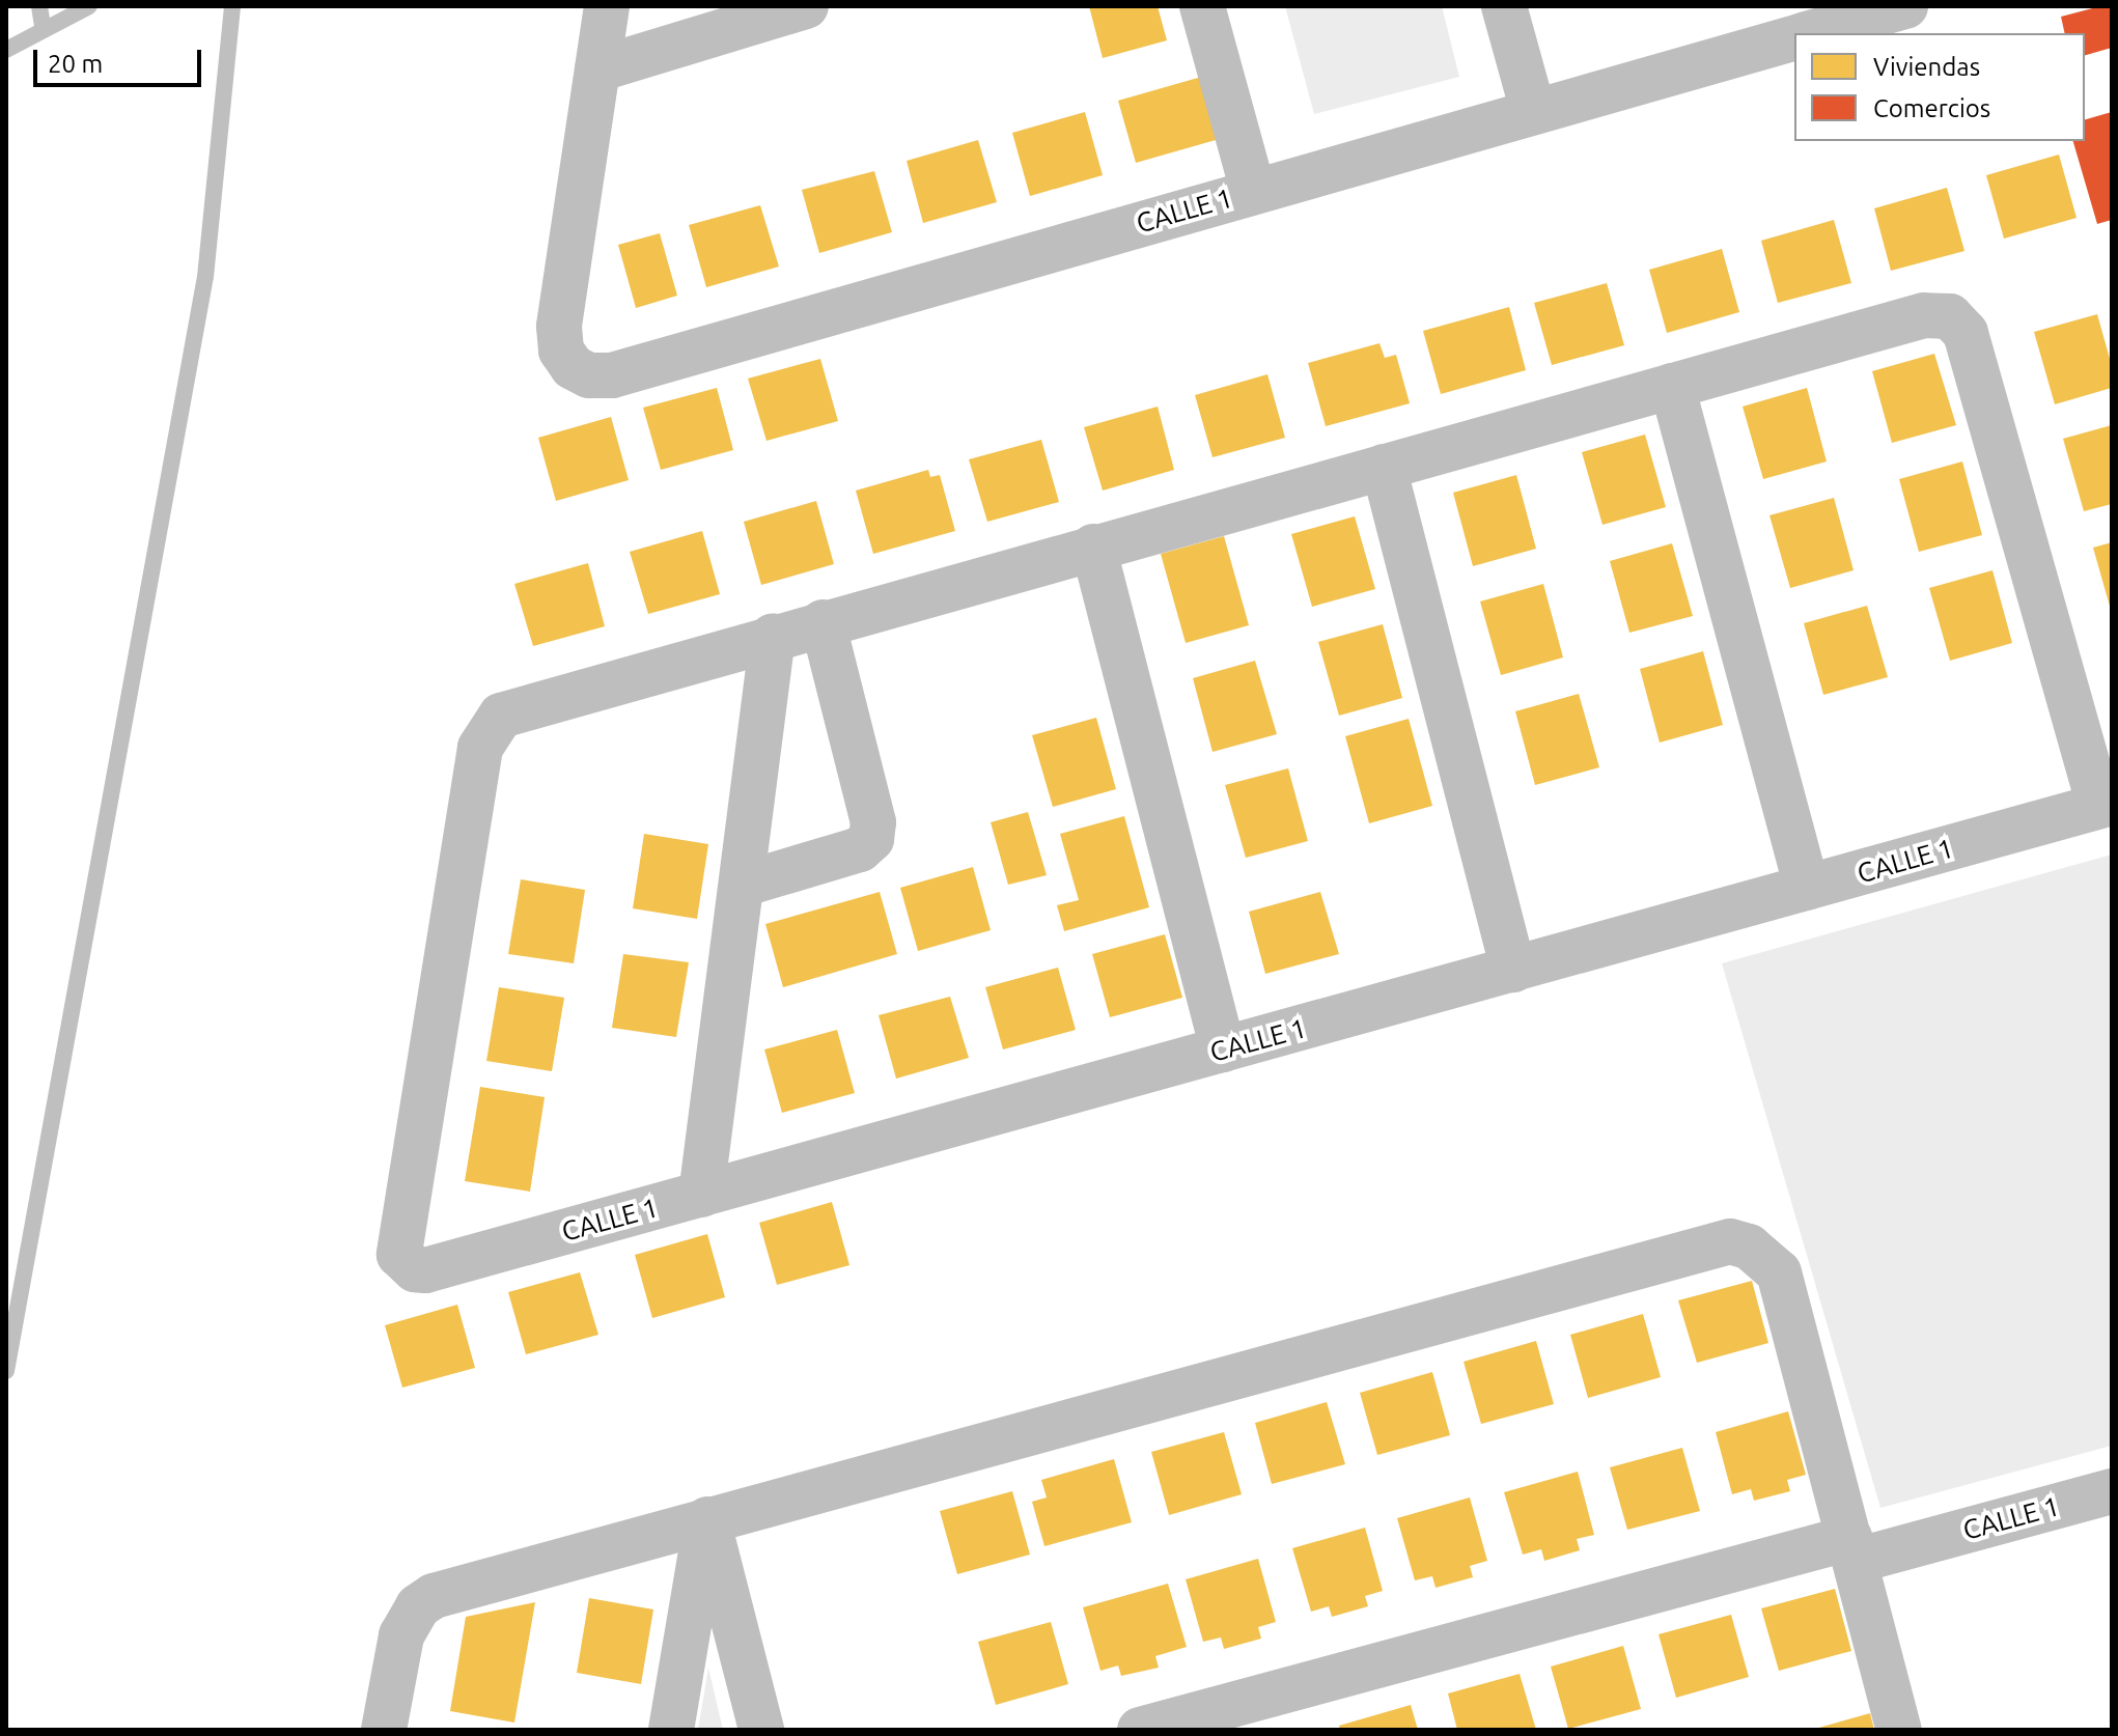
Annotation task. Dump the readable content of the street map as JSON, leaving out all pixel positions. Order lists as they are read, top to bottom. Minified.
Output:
{"streets":{"street":["CALLE 1"]},"legend":["Viviendas","Comercios"],"scale_bar":"20 m"}
